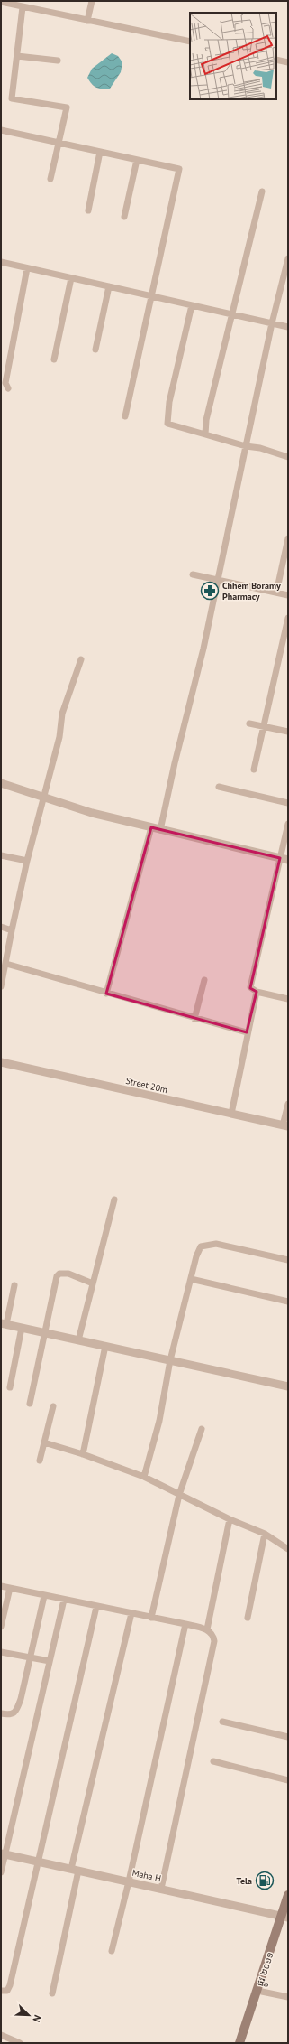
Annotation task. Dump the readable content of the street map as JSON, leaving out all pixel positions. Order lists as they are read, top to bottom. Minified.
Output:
{"streets":{"main road":["ផ្លូវ ២០១១"],"street":["Street 20m","Maha H"]},"crossings":[["Maha H","ផ្លូវ ២០១១"]],"places":{"pharmacy":["Chhem Boramy Pharmacy"],"fuel station":["Tela"]},"north":"bottom right"}
